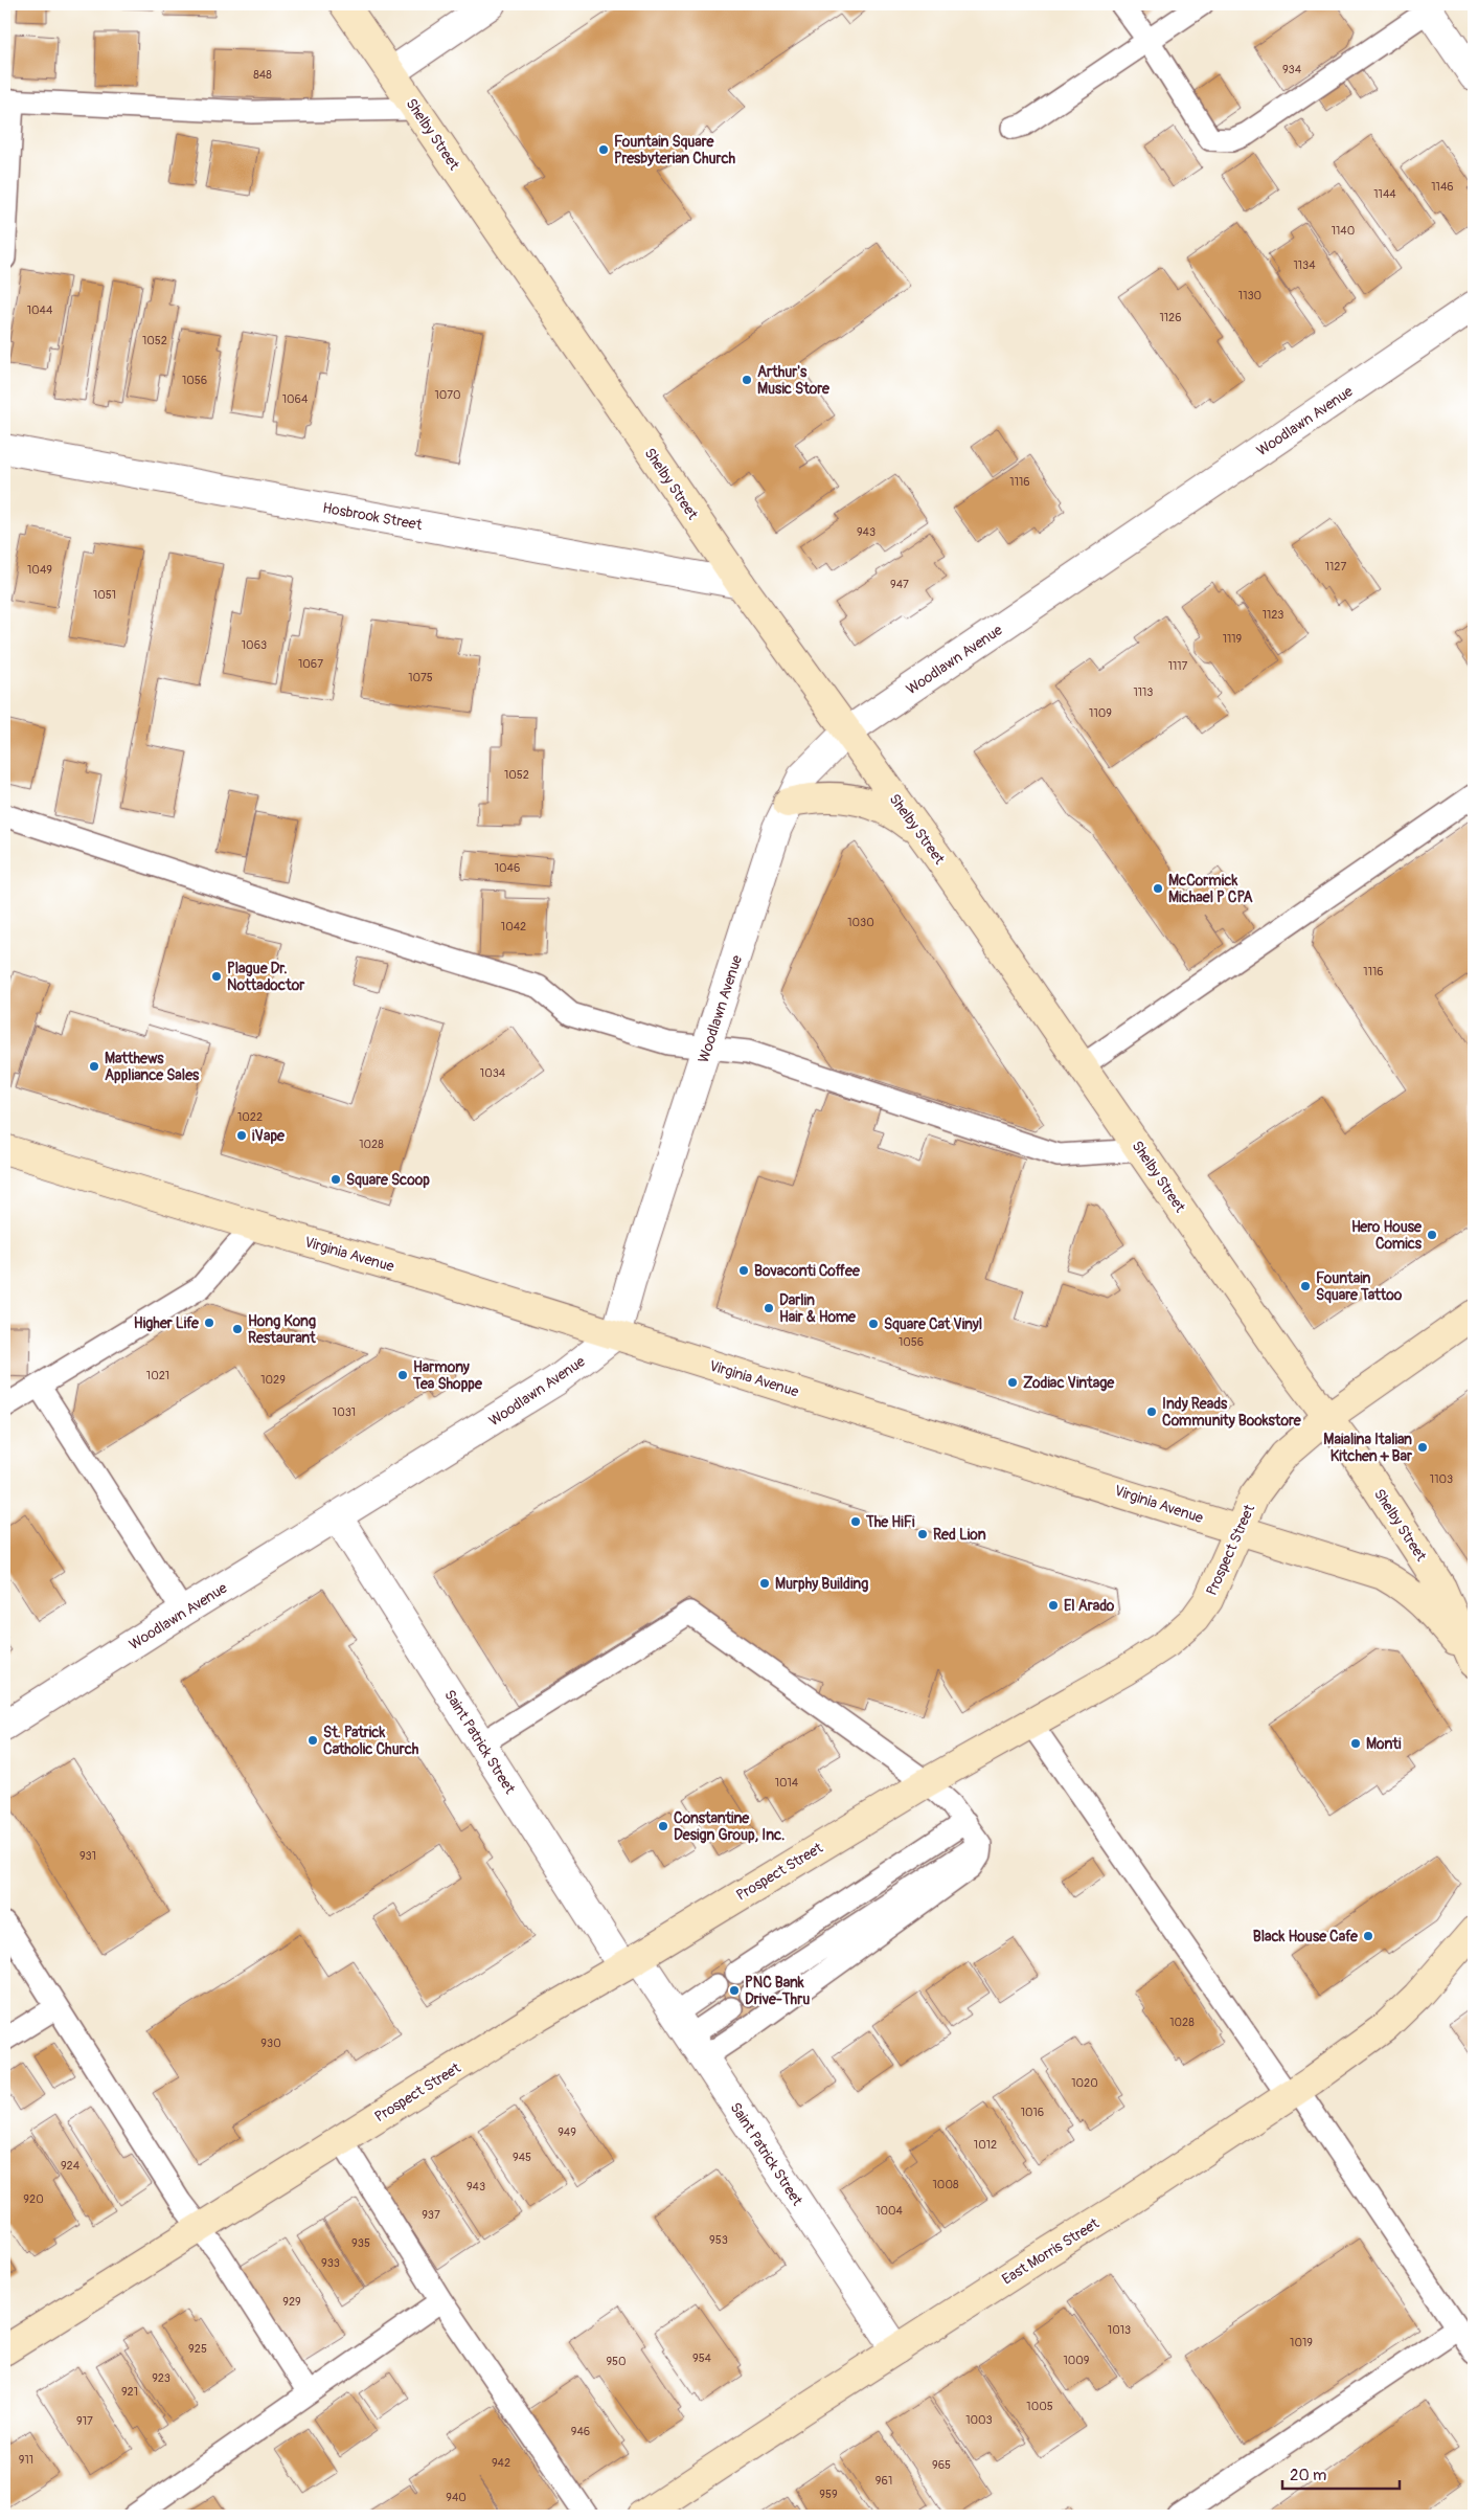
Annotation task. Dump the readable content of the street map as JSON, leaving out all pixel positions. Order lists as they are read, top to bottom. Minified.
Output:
{"streets":{"main road":["Shelby Street","Virginia Avenue","Prospect Street","East Morris Street"],"street":["Woodlawn Avenue","Hosbrook Street","Saint Patrick Street"]},"crossings":[["Shelby Street","Woodlawn Avenue"],["Shelby Street","Hosbrook Street"],["Shelby Street","Virginia Avenue"],["Shelby Street","Prospect Street"],["Woodlawn Avenue","Virginia Avenue"],["Woodlawn Avenue","Saint Patrick Street"],["Virginia Avenue","Prospect Street"],["Prospect Street","Saint Patrick Street"],["Saint Patrick Street","East Morris Street"]],"places":["Fountain Square Presbyterian Church","Arthur's Music Store","McCormick Michael P CPA","Plague Dr. Nottadoctor","Matthews Appliance Sales","iVape","Square Scoop","Hero House Comics","Bovaconti Coffee","Fountain Square Tattoo","Darlin Hair & Home","Higher Life","Square Cat Vinyl","Hong Kong Restaurant","Harmony Tea Shoppe","Zodiac Vintage","Indy Reads Community Bookstore","Maialina Italian Kitchen + Bar","The HiFi","Red Lion","Murphy Building","El Arado","St. Patrick Catholic Church","Monti","Constantine Design Group, Inc.","Black House Cafe","PNC Bank Drive-Thru"],"house_numbers":["934","848","1146","1144","1140","1134","1130","1044","1126","1052","1056","1070","1064","1116","943","1127","1049","947","1051","1123","1119","1063","1067","1117","1075","1113","1109","1052","1046","1030","1042","1116","1034","1022","1028","1056","1021","1029","1031","1103","1014","931","1028","930","1020","1016","949","1012","945","924","1008","943","920","1004","937","953","935","933","929","1013","1019","925","954","1009","950","923","921","1005","1003","917","946","911","942","965","961","959","940"],"scale_bar":"20 m"}
